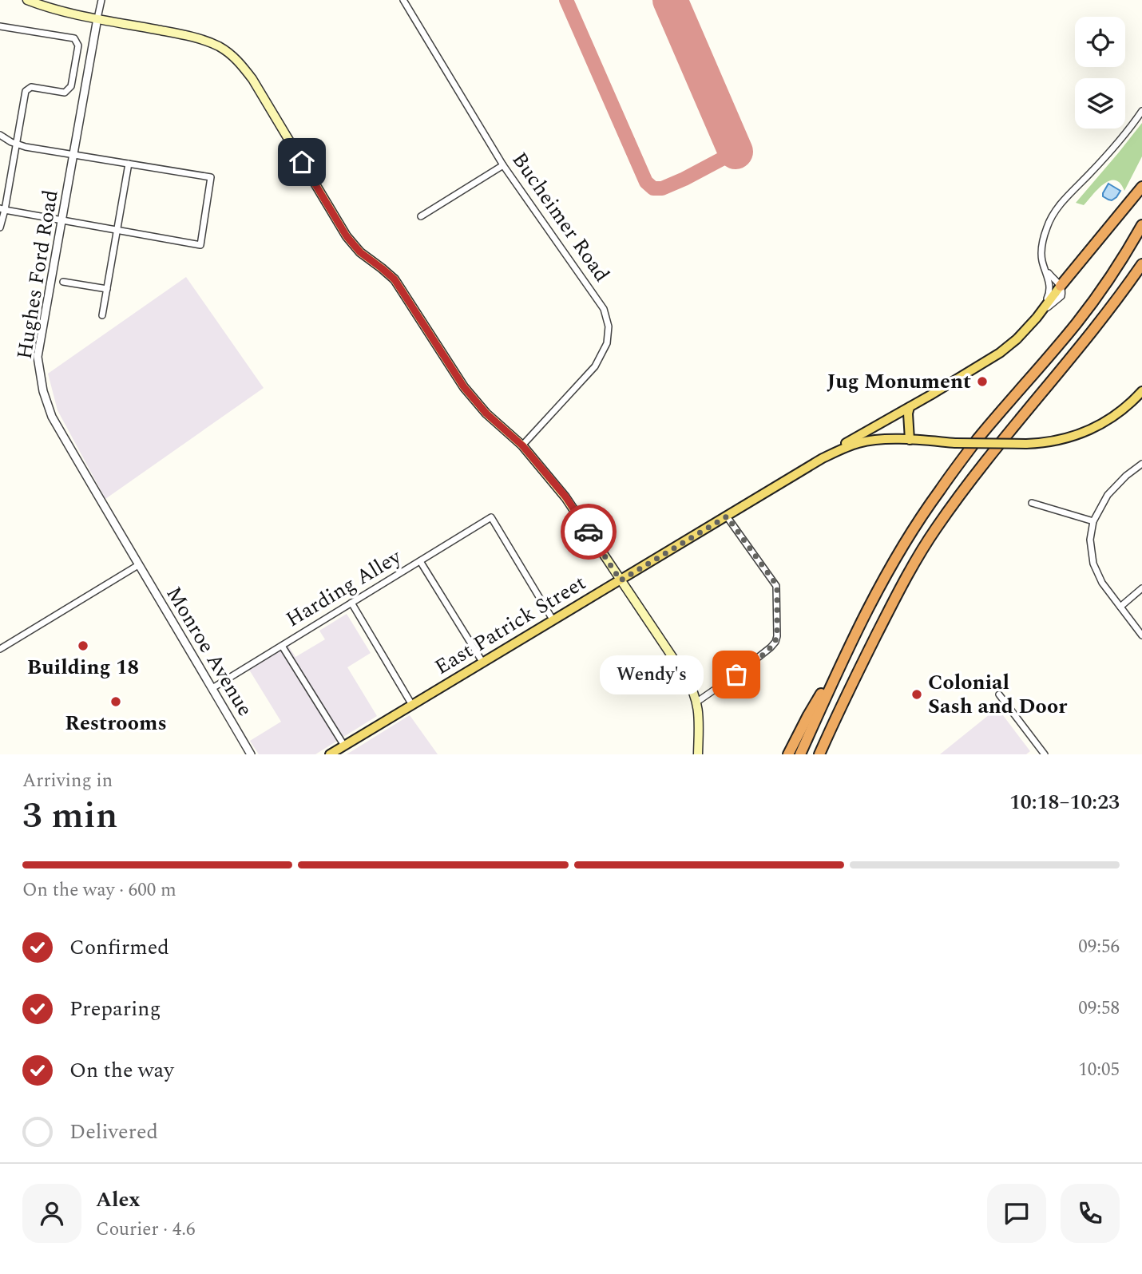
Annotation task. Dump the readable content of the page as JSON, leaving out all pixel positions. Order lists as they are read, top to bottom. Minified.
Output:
{"streets":{"main road":["East Patrick Street"],"street":["Bucheimer Road","Hughes Ford Road","Harding Alley","Monroe Avenue"]},"crossings":[["Hughes Ford Road","Monroe Avenue"],["Harding Alley","East Patrick Street"],["Harding Alley","Monroe Avenue"]],"places":["Jug Monument","Building 18","Wendy's","Colonial Sash and Door","Restrooms"],"page":{"bubble":"Wendy's","heading":["3 min","Arriving in","10:18–10:23"],"panel":["Alex","Courier · 4.6"],"bar":"On the way · 600 m","list":[["Confirmed","09:56"],["Preparing","09:58"],["On the way","10:05"],"Delivered"]}}
